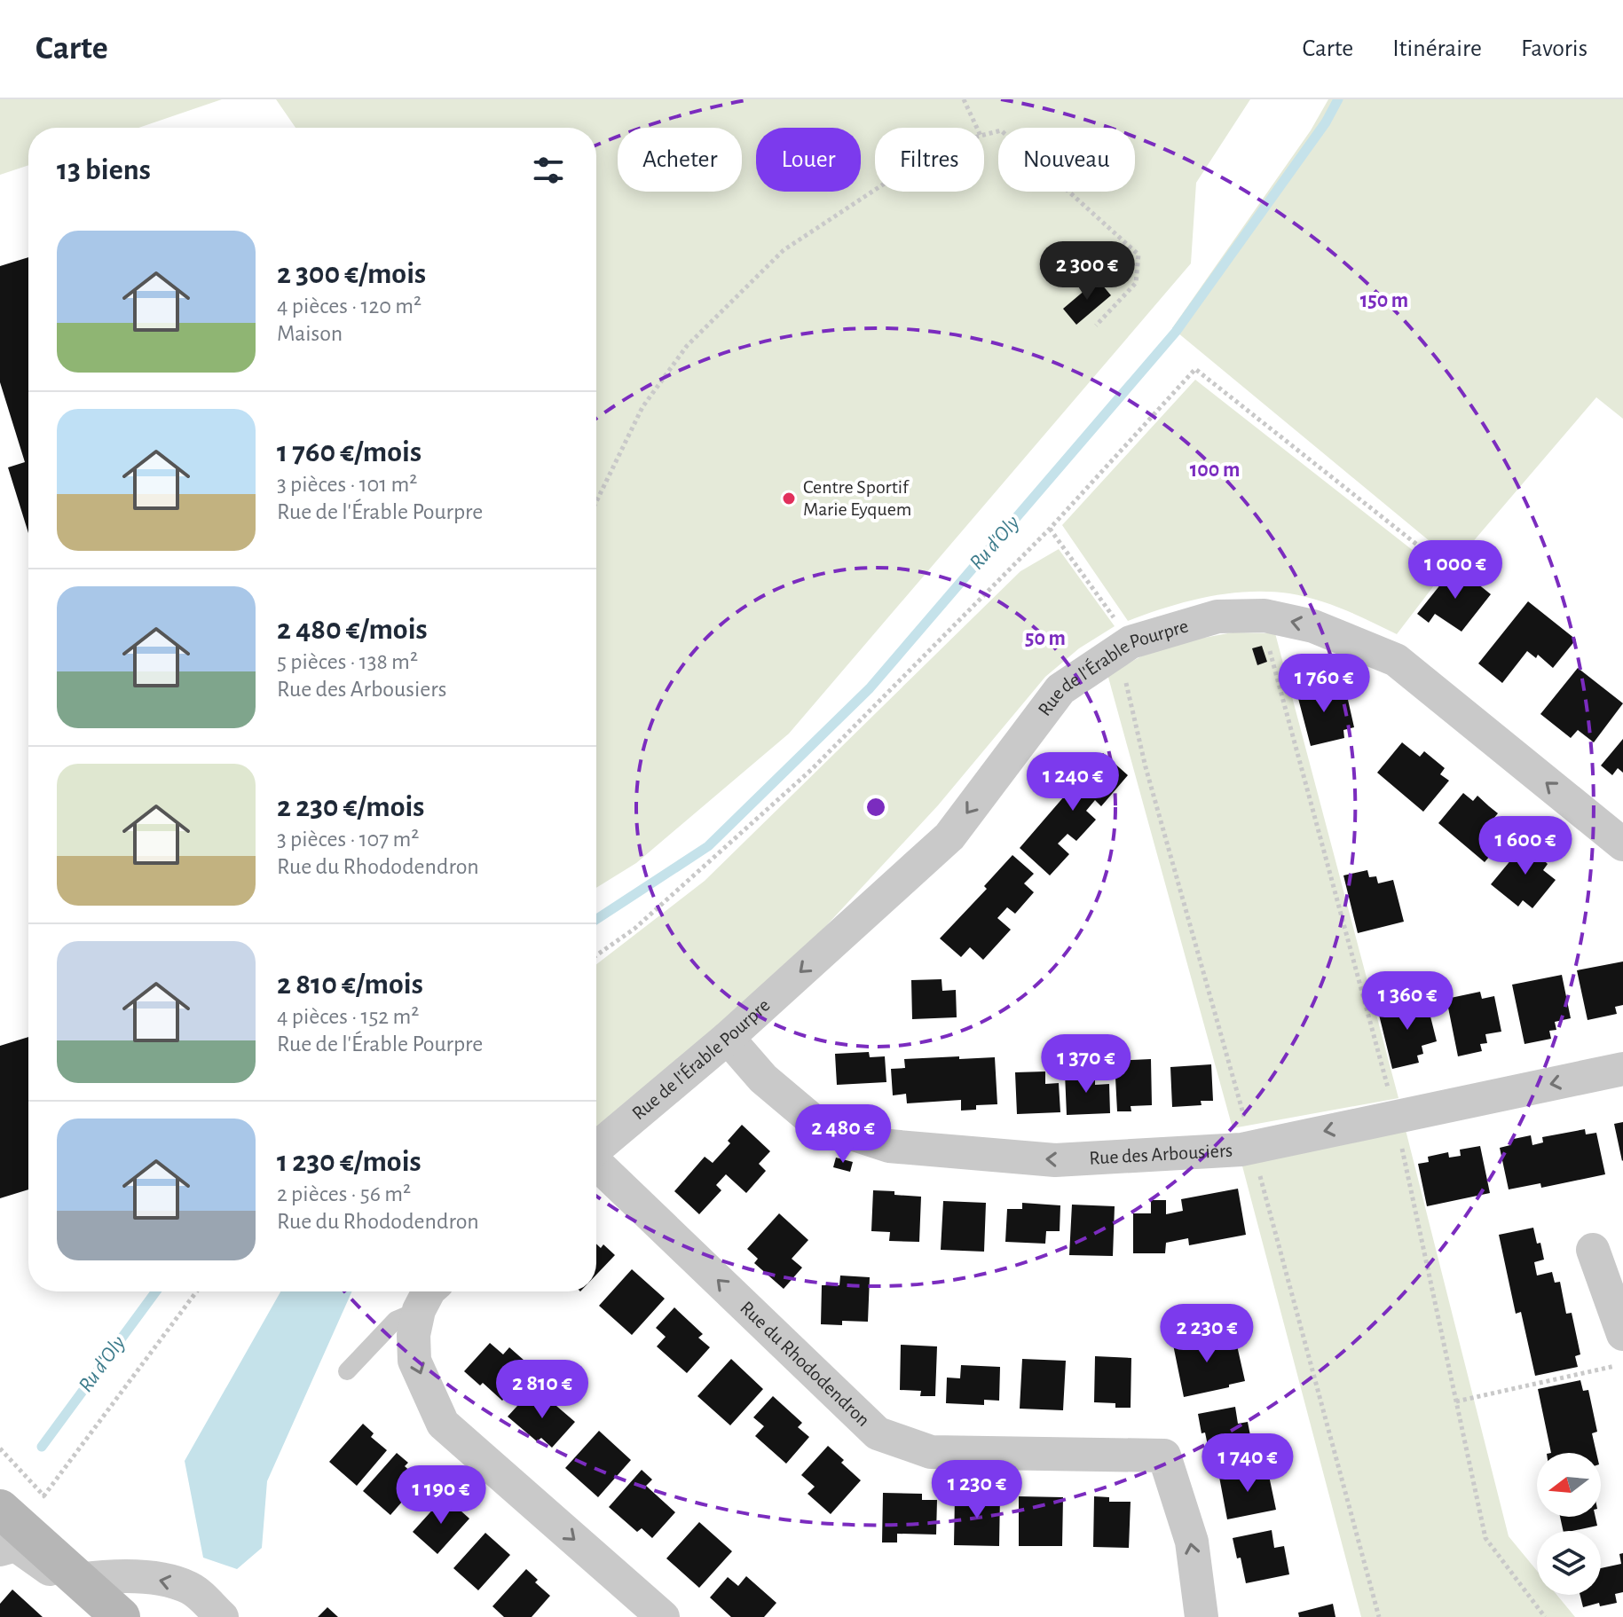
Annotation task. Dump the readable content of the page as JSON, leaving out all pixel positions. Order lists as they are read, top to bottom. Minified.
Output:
{"streets":{"street":["Rue de l'Érable Pourpre","Rue des Arbousiers","Rue du Rhododendron"]},"crossings":[["Rue de l'Érable Pourpre","Rue des Arbousiers"]],"one_way":["Rue de l'Érable Pourpre","Rue des Arbousiers"],"water":["Ru d'Oly"],"places":["Centre Sportif Marie Eyquem"],"north":"left","page":{"header":"Carte","nav":["Carte","Itinéraire","Favoris"],"chip":["Acheter","Louer","Filtres","Nouveau"],"heading":"13 biens","list":[{"name":"2 300 €/mois","note":"4 pièces · 120 m² · Maison"},{"name":"1 760 €/mois","note":"3 pièces · 101 m² · Rue de l'Érable Pourpre"},{"name":"2 480 €/mois","note":"5 pièces · 138 m² · Rue des Arbousiers"},{"name":"2 230 €/mois","note":"3 pièces · 107 m² · Rue du Rhododendron"},{"name":"2 810 €/mois","note":"4 pièces · 152 m² · Rue de l'Érable Pourpre"},{"name":"1 230 €/mois","note":"2 pièces · 56 m² · Rue du Rhododendron"}],"price":["2 300 €","1 000 €","1 760 €","1 240 €","1 600 €","1 360 €","1 370 €","2 480 €","2 230 €","2 810 €","1 740 €","1 230 €","1 190 €"]},"rings":["150 m","100 m","50 m"]}
